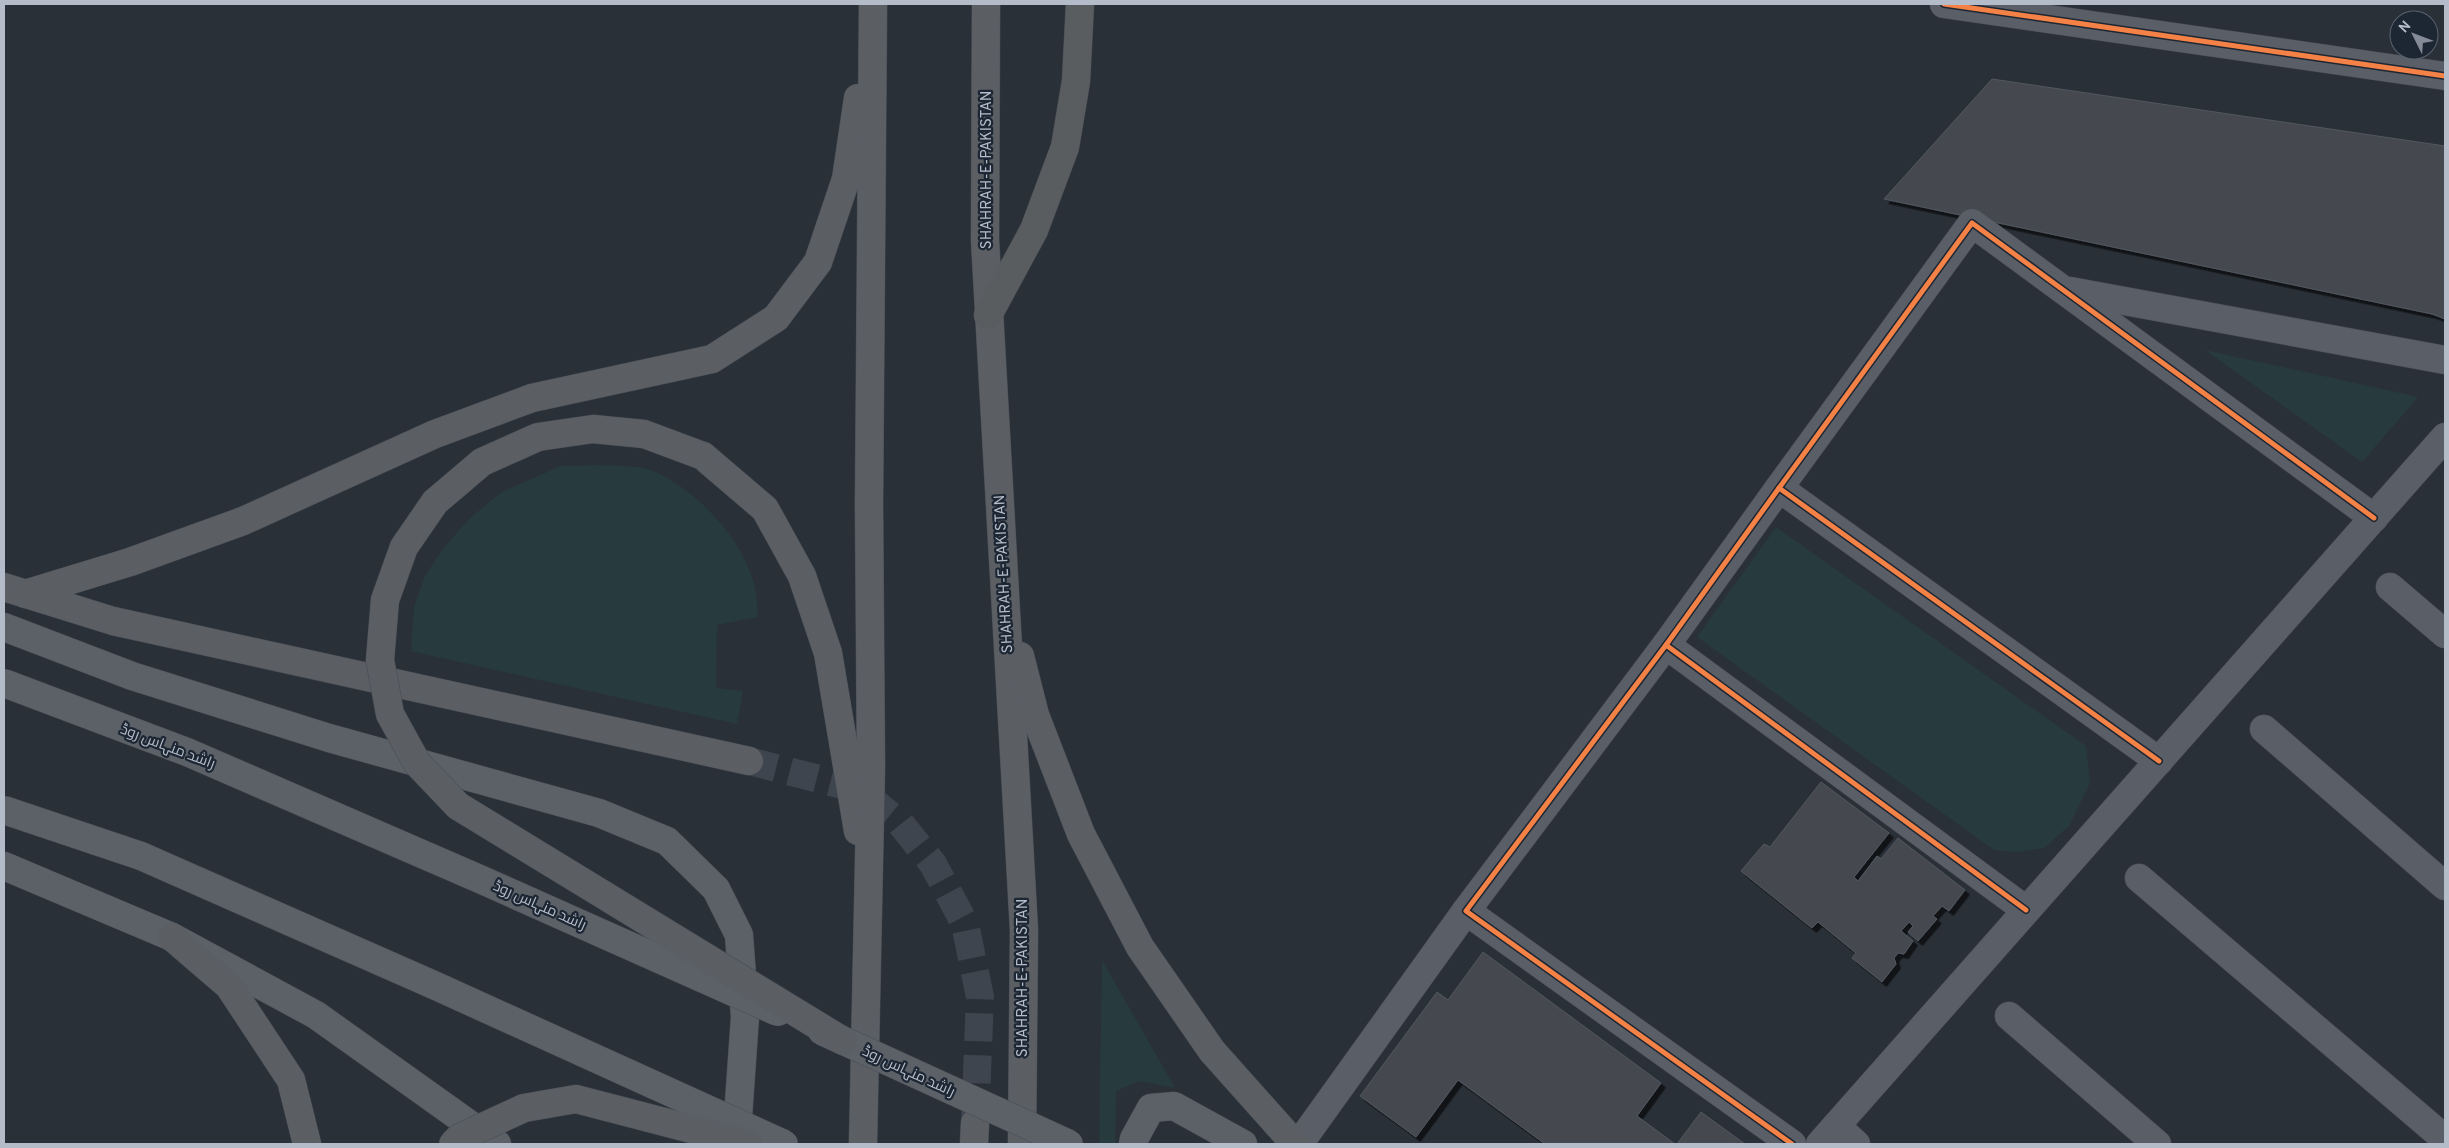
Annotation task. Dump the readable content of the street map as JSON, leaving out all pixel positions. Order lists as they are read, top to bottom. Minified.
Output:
{"streets":{"highway":["SHAHRAH-E-PAKISTAN"],"main road":["راشد منہاس روڈ"]},"north":"top left"}
